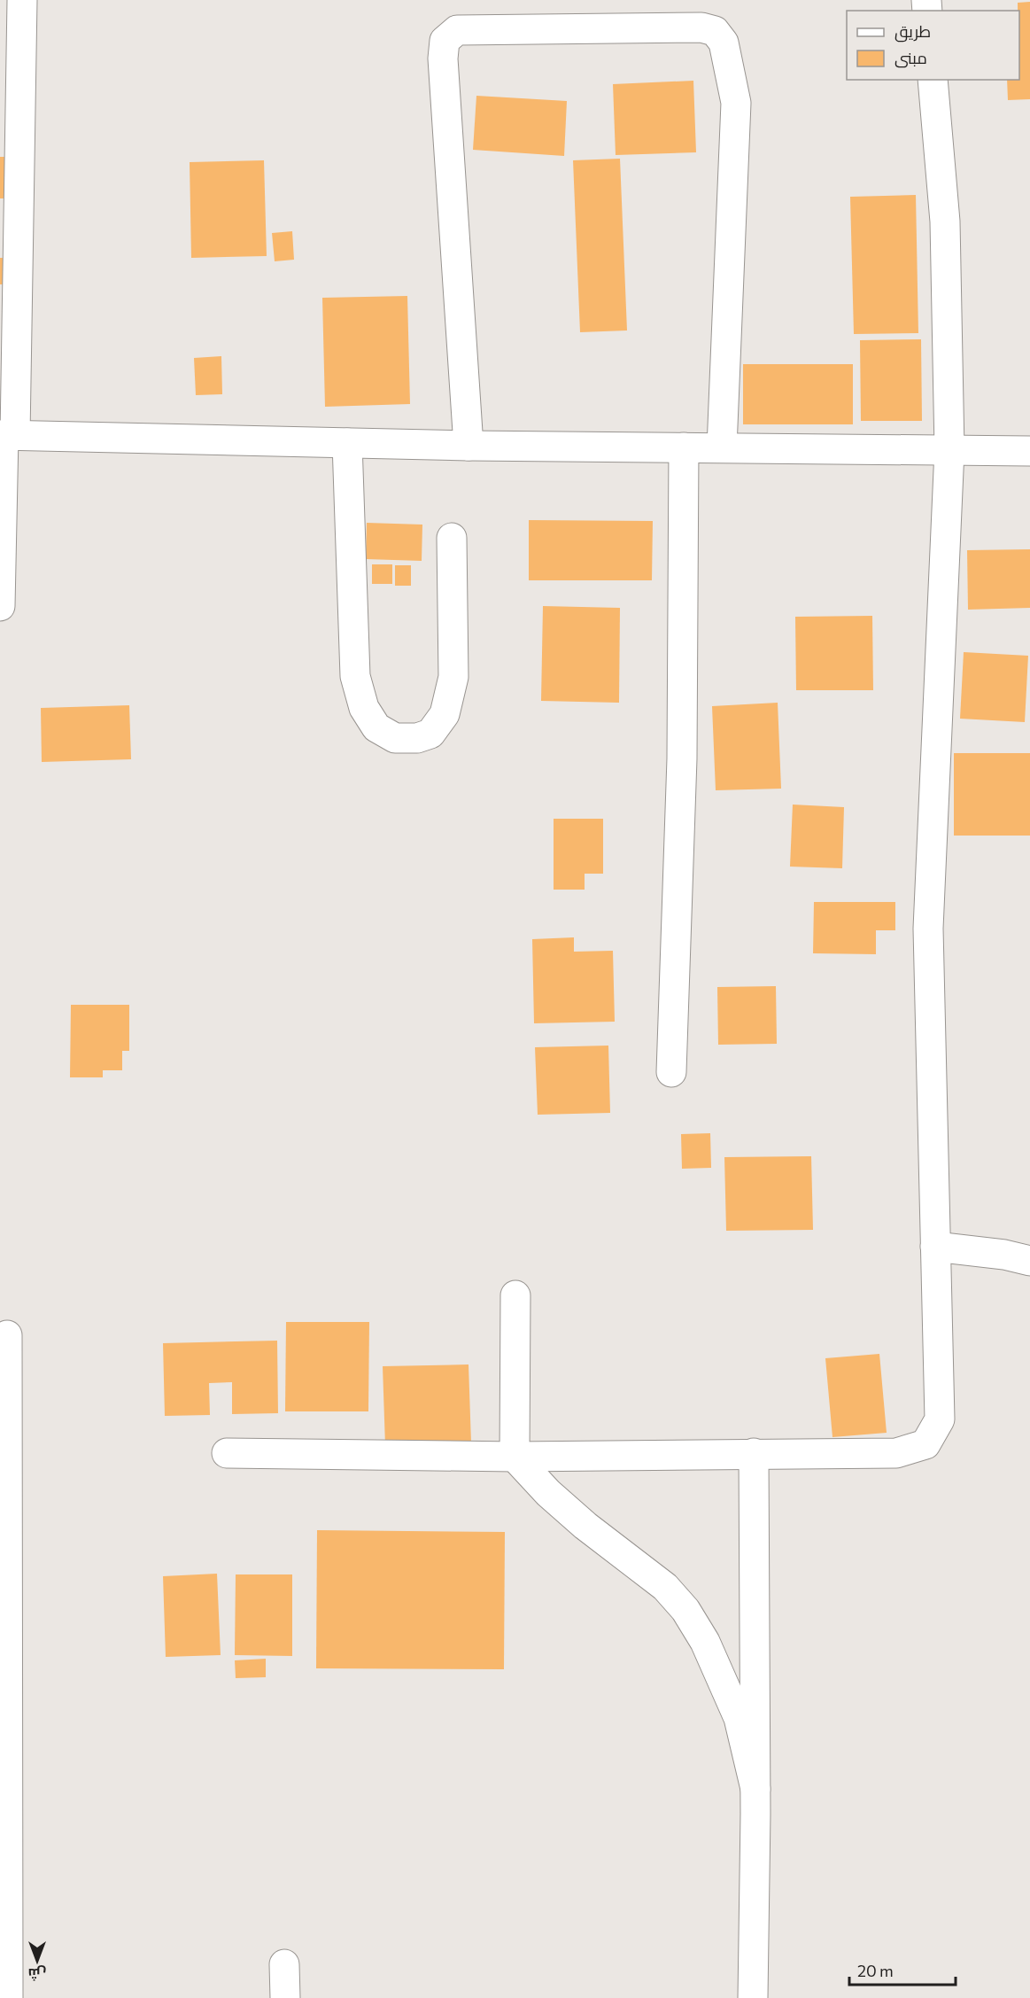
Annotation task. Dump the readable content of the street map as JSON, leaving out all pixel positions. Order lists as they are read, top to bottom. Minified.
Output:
{"legend":["طريق","مبنى"],"scale_bar":"20 m","north":"bottom"}
